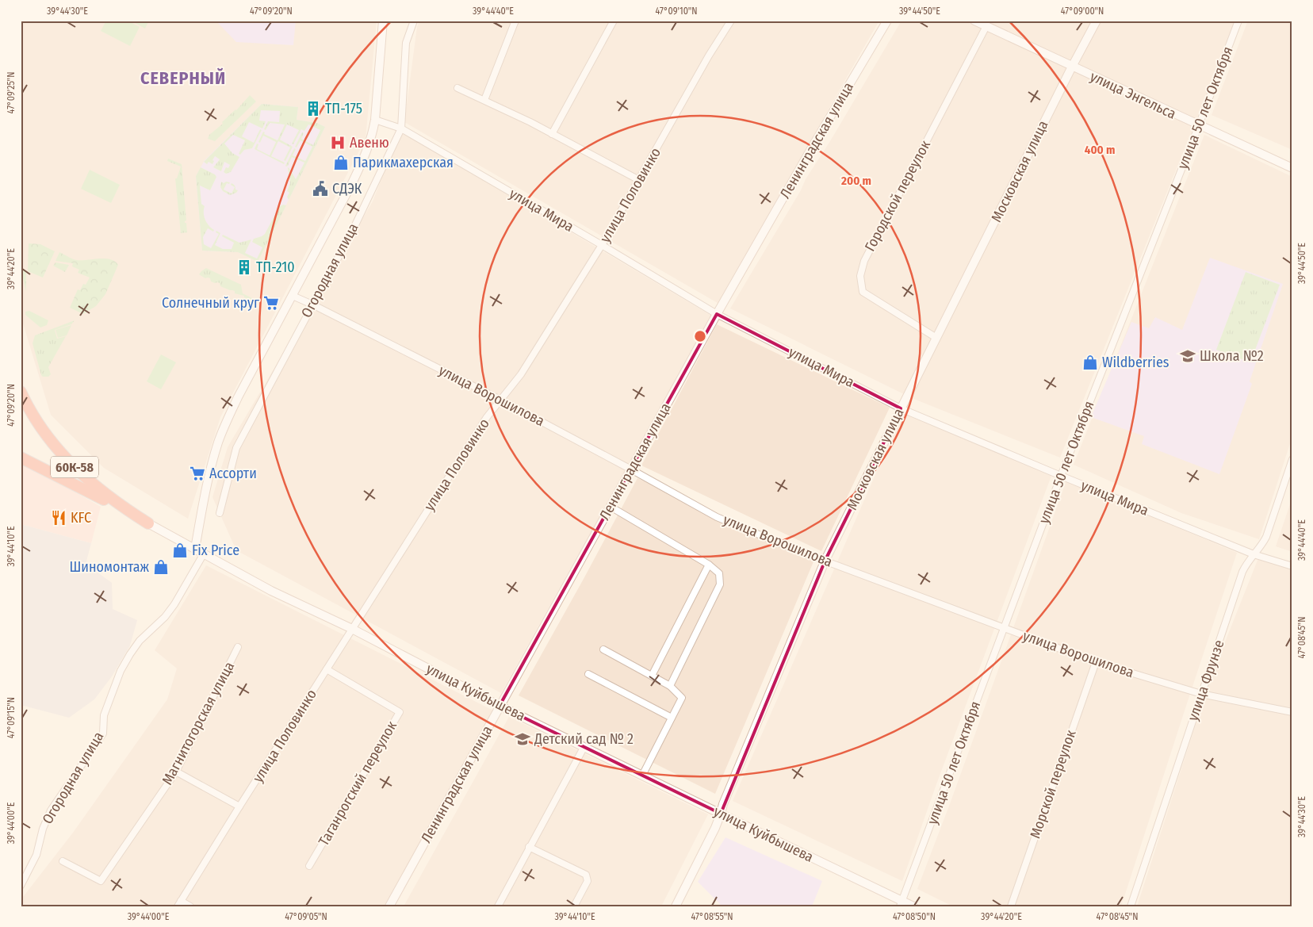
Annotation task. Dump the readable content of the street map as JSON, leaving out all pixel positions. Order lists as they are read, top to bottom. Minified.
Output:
{"streets":{"highway":["60К-58"],"street":["улица Энгельса","улица 50 лет Октября","Ленинградская улица","Московская улица","улица Половинко","Городской переулок","улица Мира","Огородная улица","улица Ворошилова","улица Фрунзе","улица Куйбышева","Магнитогорская улица","Таганрогский переулок","Морской переулок"]},"crossings":[["улица Энгельса","улица 50 лет Октября"],["улица Энгельса","Московская улица"],["улица Энгельса","Городской переулок"],["улица 50 лет Октября","улица Мира"],["улица 50 лет Октября","улица Ворошилова"],["улица 50 лет Октября","улица Куйбышева"],["Ленинградская улица","улица Мира"],["Ленинградская улица","улица Ворошилова"],["Ленинградская улица","улица Куйбышева"],["Московская улица","Городской переулок"],["Московская улица","улица Мира"],["Московская улица","улица Ворошилова"],["Московская улица","улица Куйбышева"],["улица Половинко","улица Мира"],["улица Половинко","улица Ворошилова"],["улица Половинко","улица Куйбышева"],["улица Половинко","Таганрогский переулок"],["улица Мира","Огородная улица"],["улица Мира","улица Фрунзе"],["Огородная улица","улица Ворошилова"],["Огородная улица","улица Куйбышева"],["улица Ворошилова","улица Фрунзе"],["улица Ворошилова","Морской переулок"],["60К-58","улица Куйбышева"]],"districts":["СЕВЕРНЫЙ"],"places":{"building":["ТП-175","ТП-210"],"hospital":["Авеню"],"shop":["Парикмахерская","Wildberries","Fix Price","Шиномонтаж"],"public building":["СДЭК"],"supermarket":["Солнечный круг","Ассорти"],"school or university":["Школа №2","Детский сад № 2"],"restaurant":["KFC"]},"coordinates":["39°44'30\"E","47°09'20\"N","39°44'40\"E","47°09'10\"N","39°44'50\"E","47°09'00\"N","47°09'25\"N","39°44'20\"E","39°44'10\"E","47°08'45\"N","47°09'15\"N","39°44'00\"E","47°09'05\"N","47°08'55\"N","47°08'50\"N"],"rings":["400 m","200 m"]}
